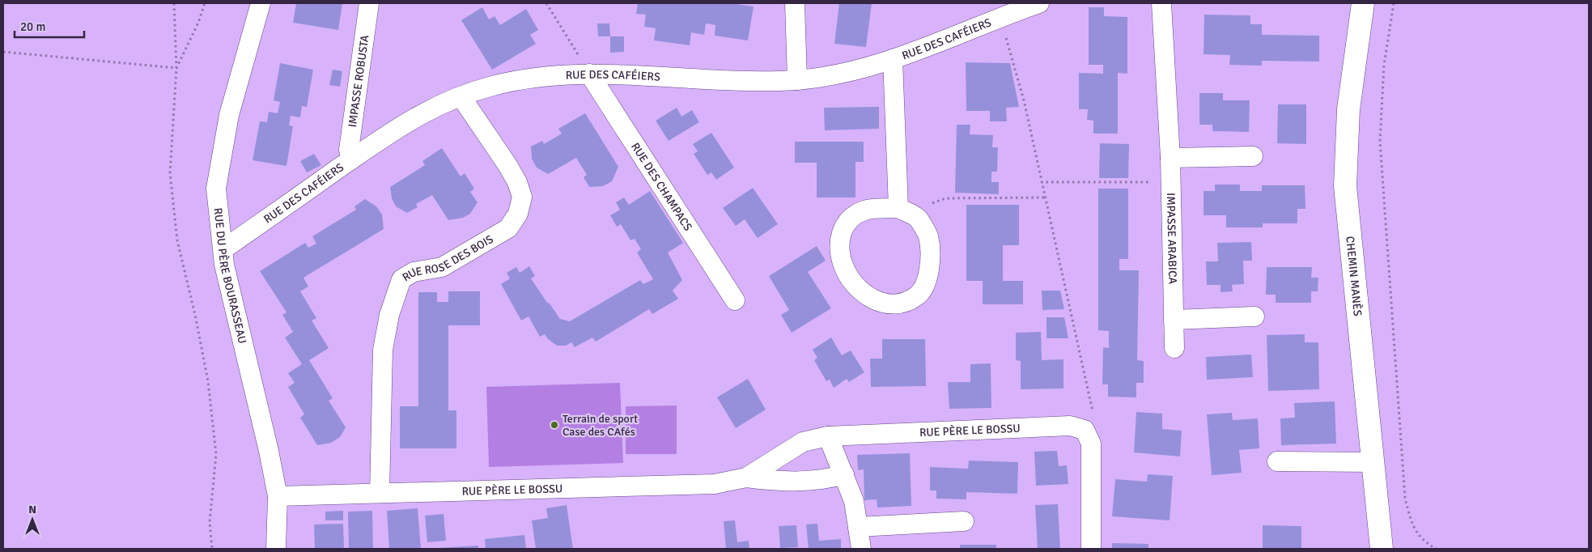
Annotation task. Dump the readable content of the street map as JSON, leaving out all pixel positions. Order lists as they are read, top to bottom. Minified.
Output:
{"streets":{"street":["RUE DES CAFÉIERS","IMPASSE ROBUSTA","RUE DES CHAMPACS","IMPASSE ARABICA","RUE ROSE DES BOIS","RUE DU PÈRE BOURASSEAU","CHEMIN MANÈS","RUE PÈRE LE BOSSU"]},"crossings":[["RUE DES CAFÉIERS","IMPASSE ROBUSTA"],["RUE DES CAFÉIERS","RUE DES CHAMPACS"],["RUE DES CAFÉIERS","RUE ROSE DES BOIS"],["RUE DES CAFÉIERS","RUE DU PÈRE BOURASSEAU"],["RUE ROSE DES BOIS","RUE PÈRE LE BOSSU"],["RUE DU PÈRE BOURASSEAU","RUE PÈRE LE BOSSU"]],"places":["Terrain de sport Case des CAfés"],"scale_bar":"20 m","north":"top"}
